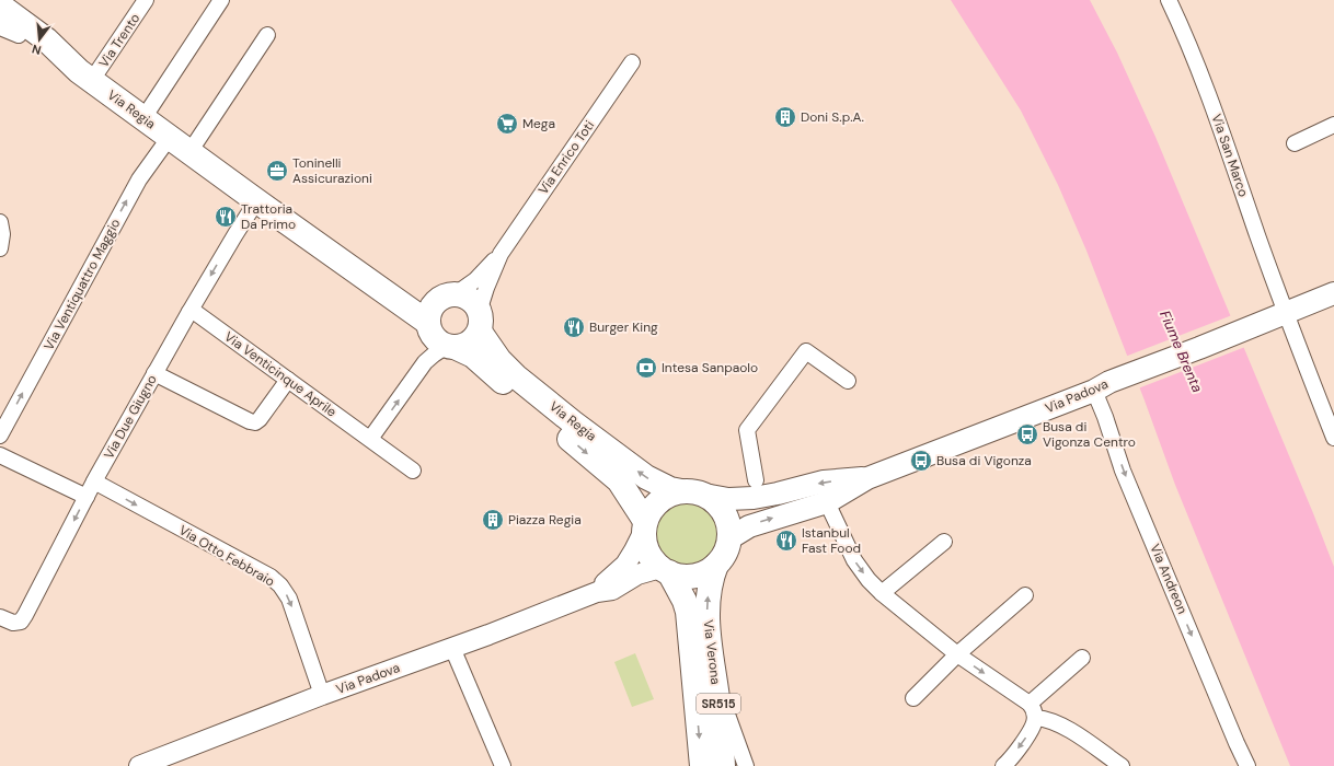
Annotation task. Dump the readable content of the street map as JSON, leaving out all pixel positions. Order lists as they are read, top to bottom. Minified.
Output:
{"streets":{"main road":["Via Regia","Via Padova","Via Verona","SR515"],"street":["Via Trento","Via San Marco","Via Enrico Toti","Via Ventiquattro Maggio","Via Venticinque Aprile","Via Due Giugno","Via Otto Febbraio","Via Andreon"]},"crossings":[["Via Trento","Via Regia"],["Via Regia","Via Enrico Toti"],["Via Regia","Via Ventiquattro Maggio"],["Via Regia","Via Padova"],["Via Regia","Via Due Giugno"],["Via Regia","Via Verona"],["Via San Marco","Via Padova"],["Via Venticinque Aprile","Via Due Giugno"],["Via Padova","Via Otto Febbraio"],["Via Padova","Via Andreon"],["Via Padova","Via Verona"],["Via Due Giugno","Via Otto Febbraio"]],"one_way":["Via Ventiquattro Maggio","Via Due Giugno","Via Otto Febbraio","Via Andreon"],"water":["Fiume Brenta"],"places":{"building":["Doni S.p.A.","Piazza Regia"],"supermarket":["Mega"],"office":["Toninelli Assicurazioni"],"restaurant":["Trattoria Da Primo","Burger King","Istanbul Fast Food"],"bank":["Intesa Sanpaolo"],"bus stop":["Busa di Vigonza Centro","Busa di Vigonza"]},"north":"bottom"}
